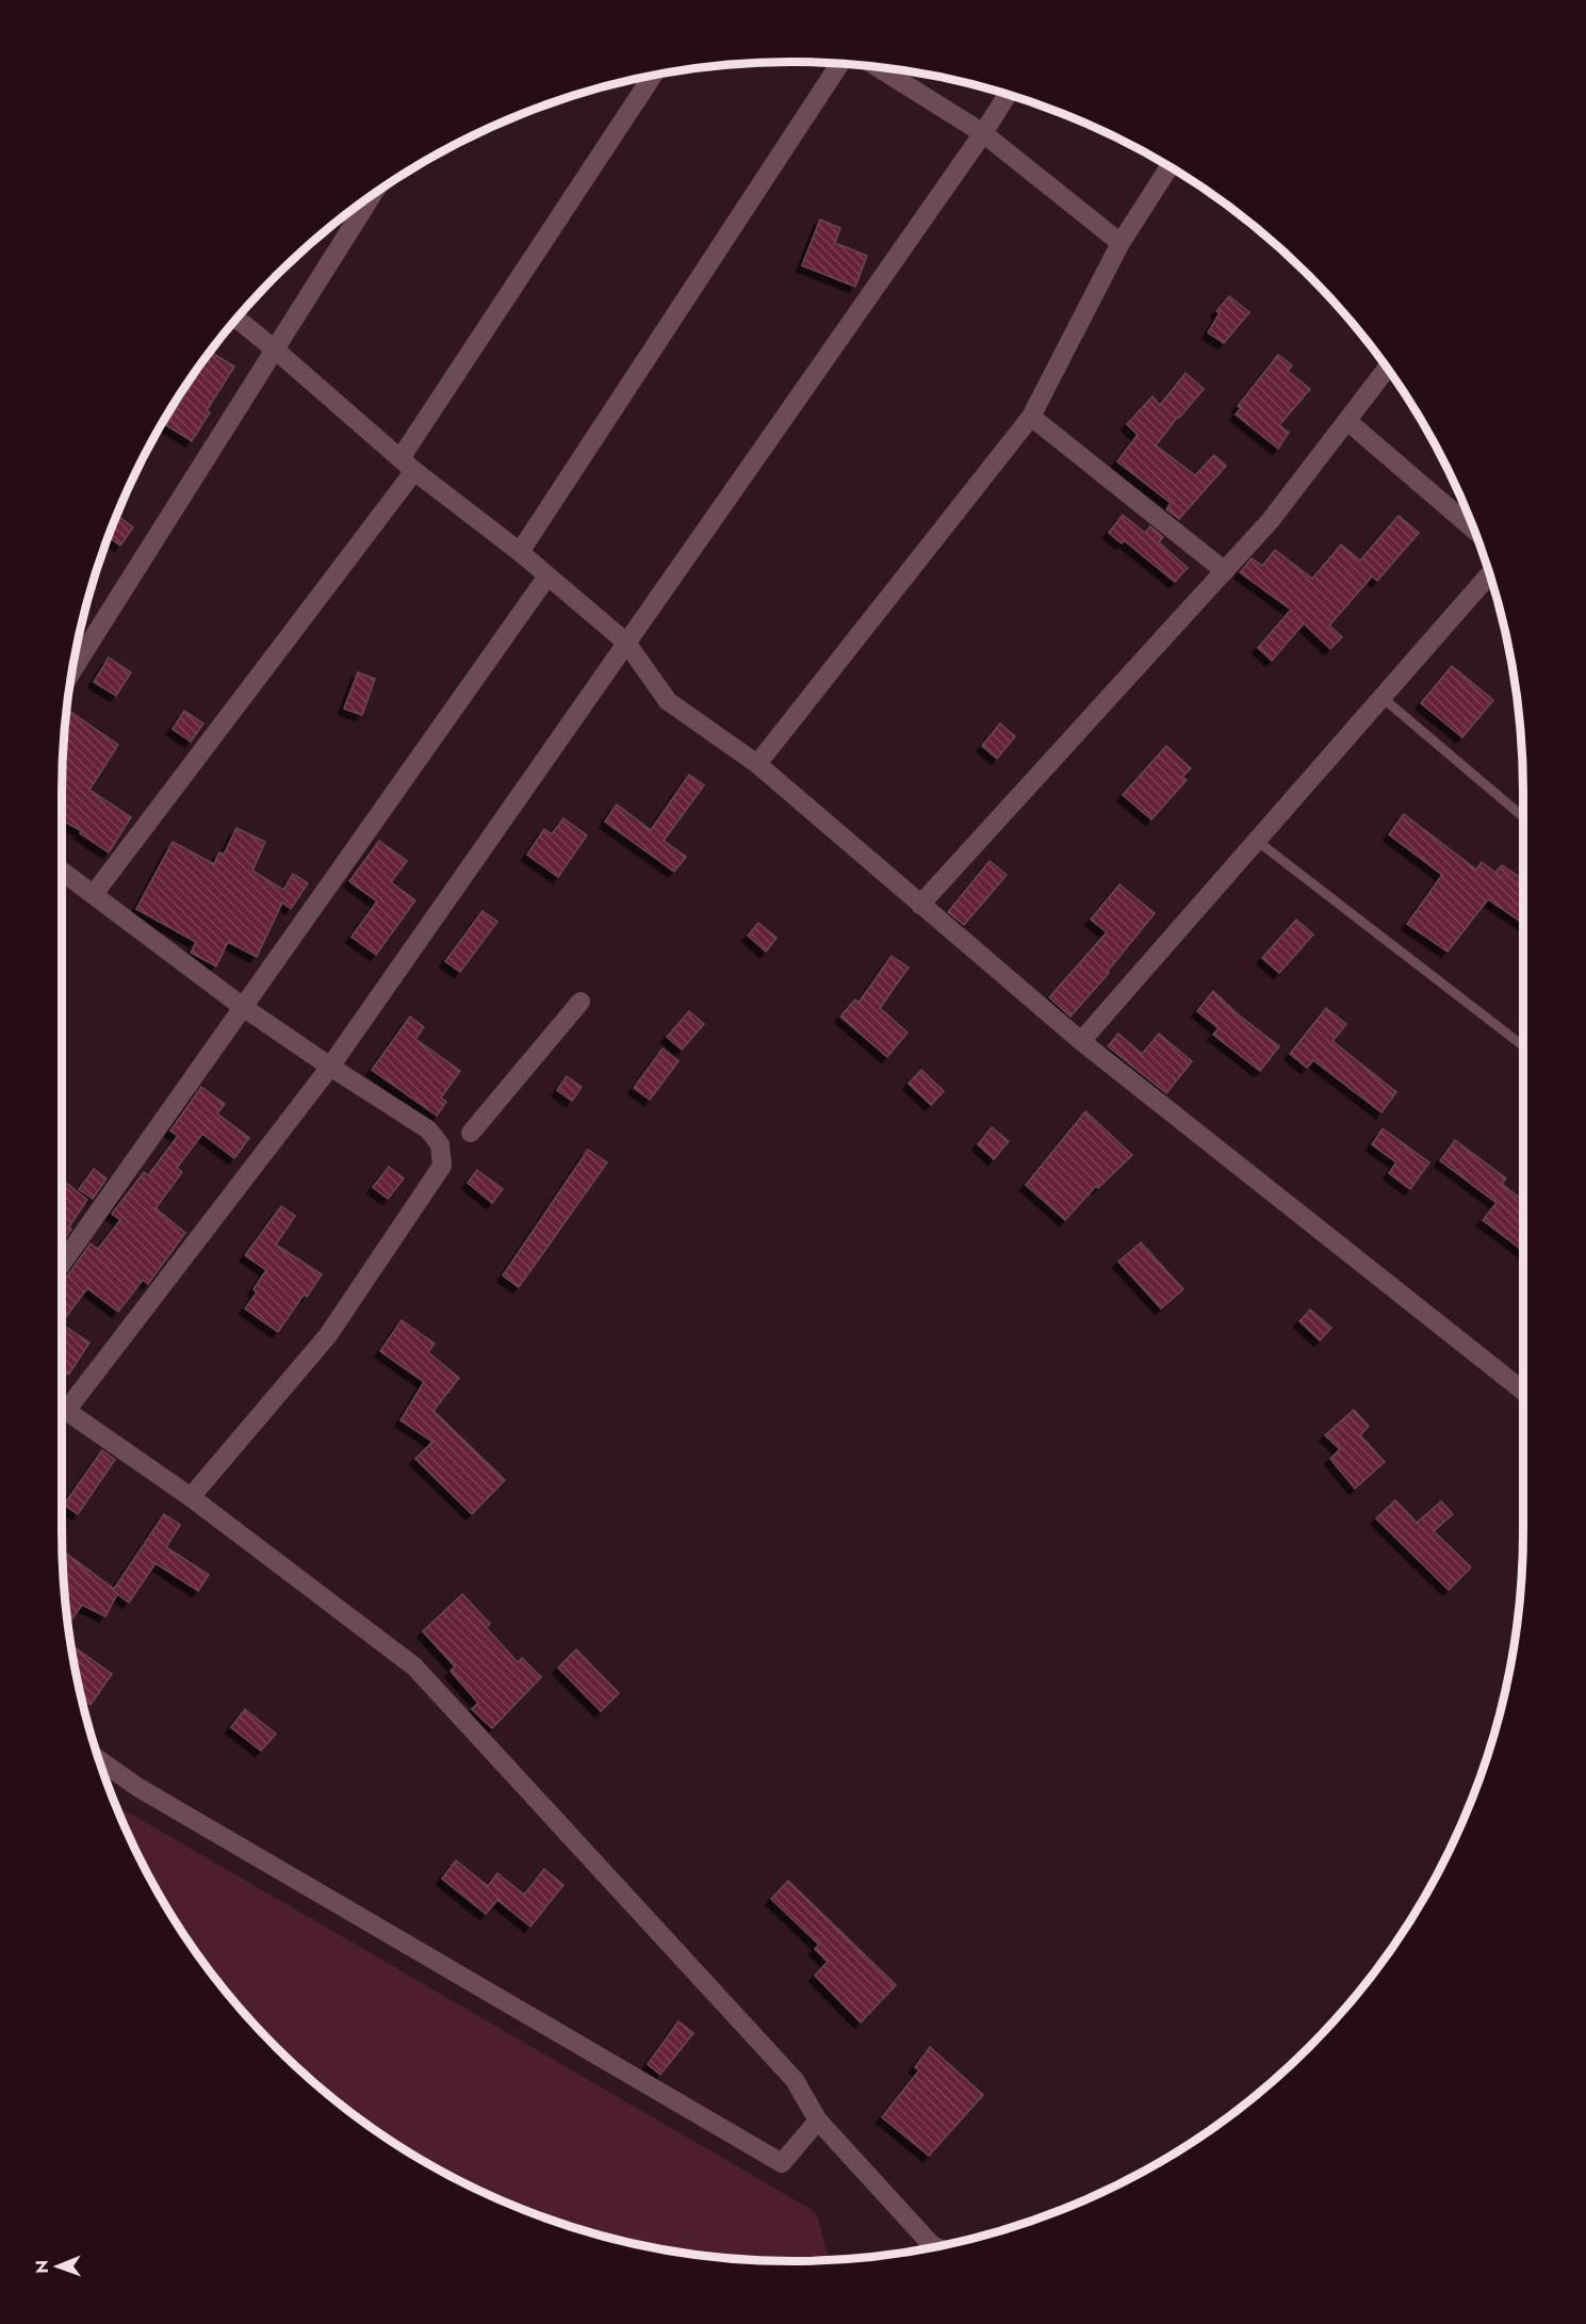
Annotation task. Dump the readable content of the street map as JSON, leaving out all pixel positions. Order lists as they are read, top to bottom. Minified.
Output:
{"north":"left"}
